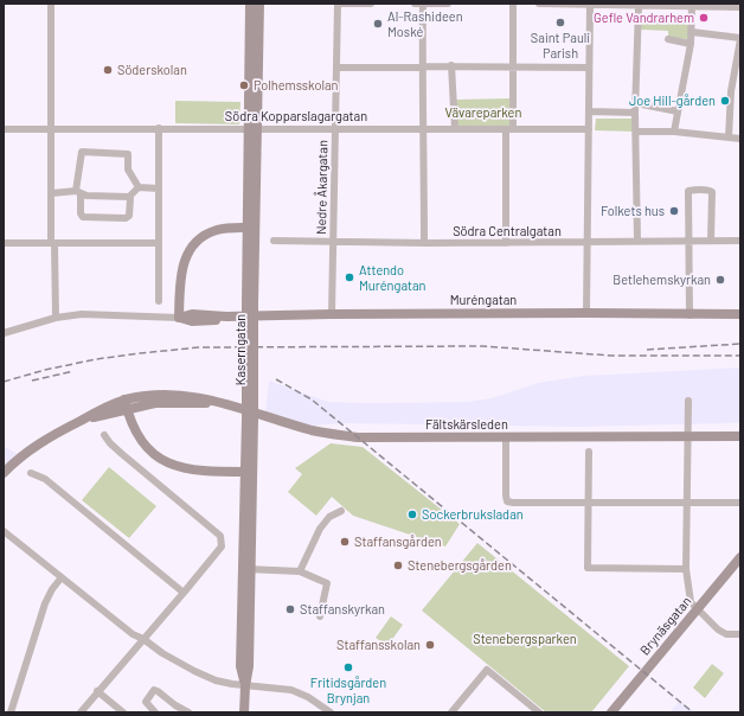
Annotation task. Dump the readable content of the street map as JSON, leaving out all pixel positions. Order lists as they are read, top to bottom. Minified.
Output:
{"streets":{"main road":["Muréngatan","Kaserngatan","Fältskärsleden","Brynäsgatan"],"street":["Södra Kopparslagargatan","Nedre Åkargatan","Södra Centralgatan"]},"crossings":[["Södra Kopparslagargatan","Nedre Åkargatan"],["Södra Kopparslagargatan","Kaserngatan"],["Nedre Åkargatan","Södra Centralgatan"],["Nedre Åkargatan","Muréngatan"]],"parks":["Vävareparken","Stenebergsparken"],"places":["Gefle Vandrarhem","Saint Pauli Parish","Al-Rashideen Moské","Söderskolan","Polhemsskolan","Joe Hill-gården","Folkets hus","Attendo Muréngatan","Betlehemskyrkan","Sockerbruksladan","Staffansgården","Stenebergsgården","Staffanskyrkan","Staffansskolan","Fritidsgården Brynjan"]}
